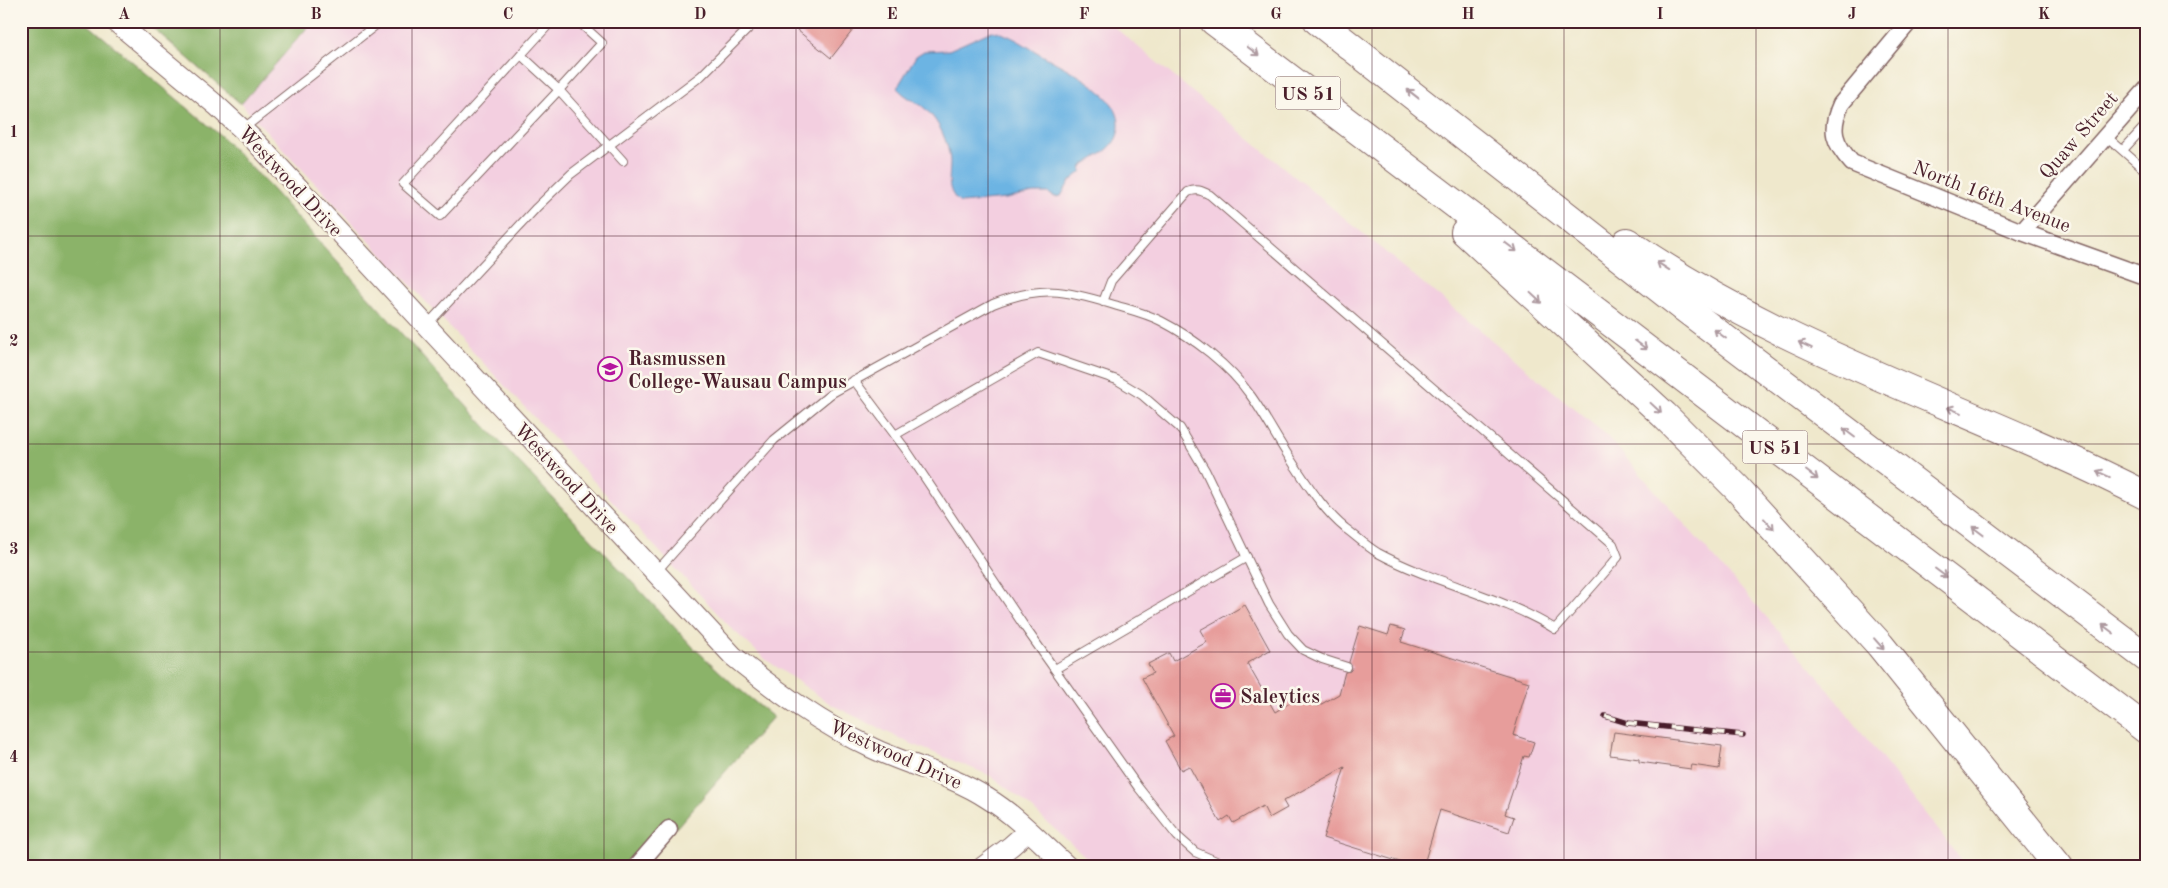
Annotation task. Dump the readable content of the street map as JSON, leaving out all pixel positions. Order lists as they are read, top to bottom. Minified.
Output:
{"streets":{"highway":["US 51"],"street":["Quaw Street","Westwood Drive","North 16th Avenue"]},"crossings":[["Quaw Street","North 16th Avenue"]],"places":{"school or university":["Rasmussen College-Wausau Campus"],"office":["Saleytics"]},"grid":{"columns":["A","B","C","D","E","F","G","H","I","J","K"],"rows":["1","2","3","4"]}}
